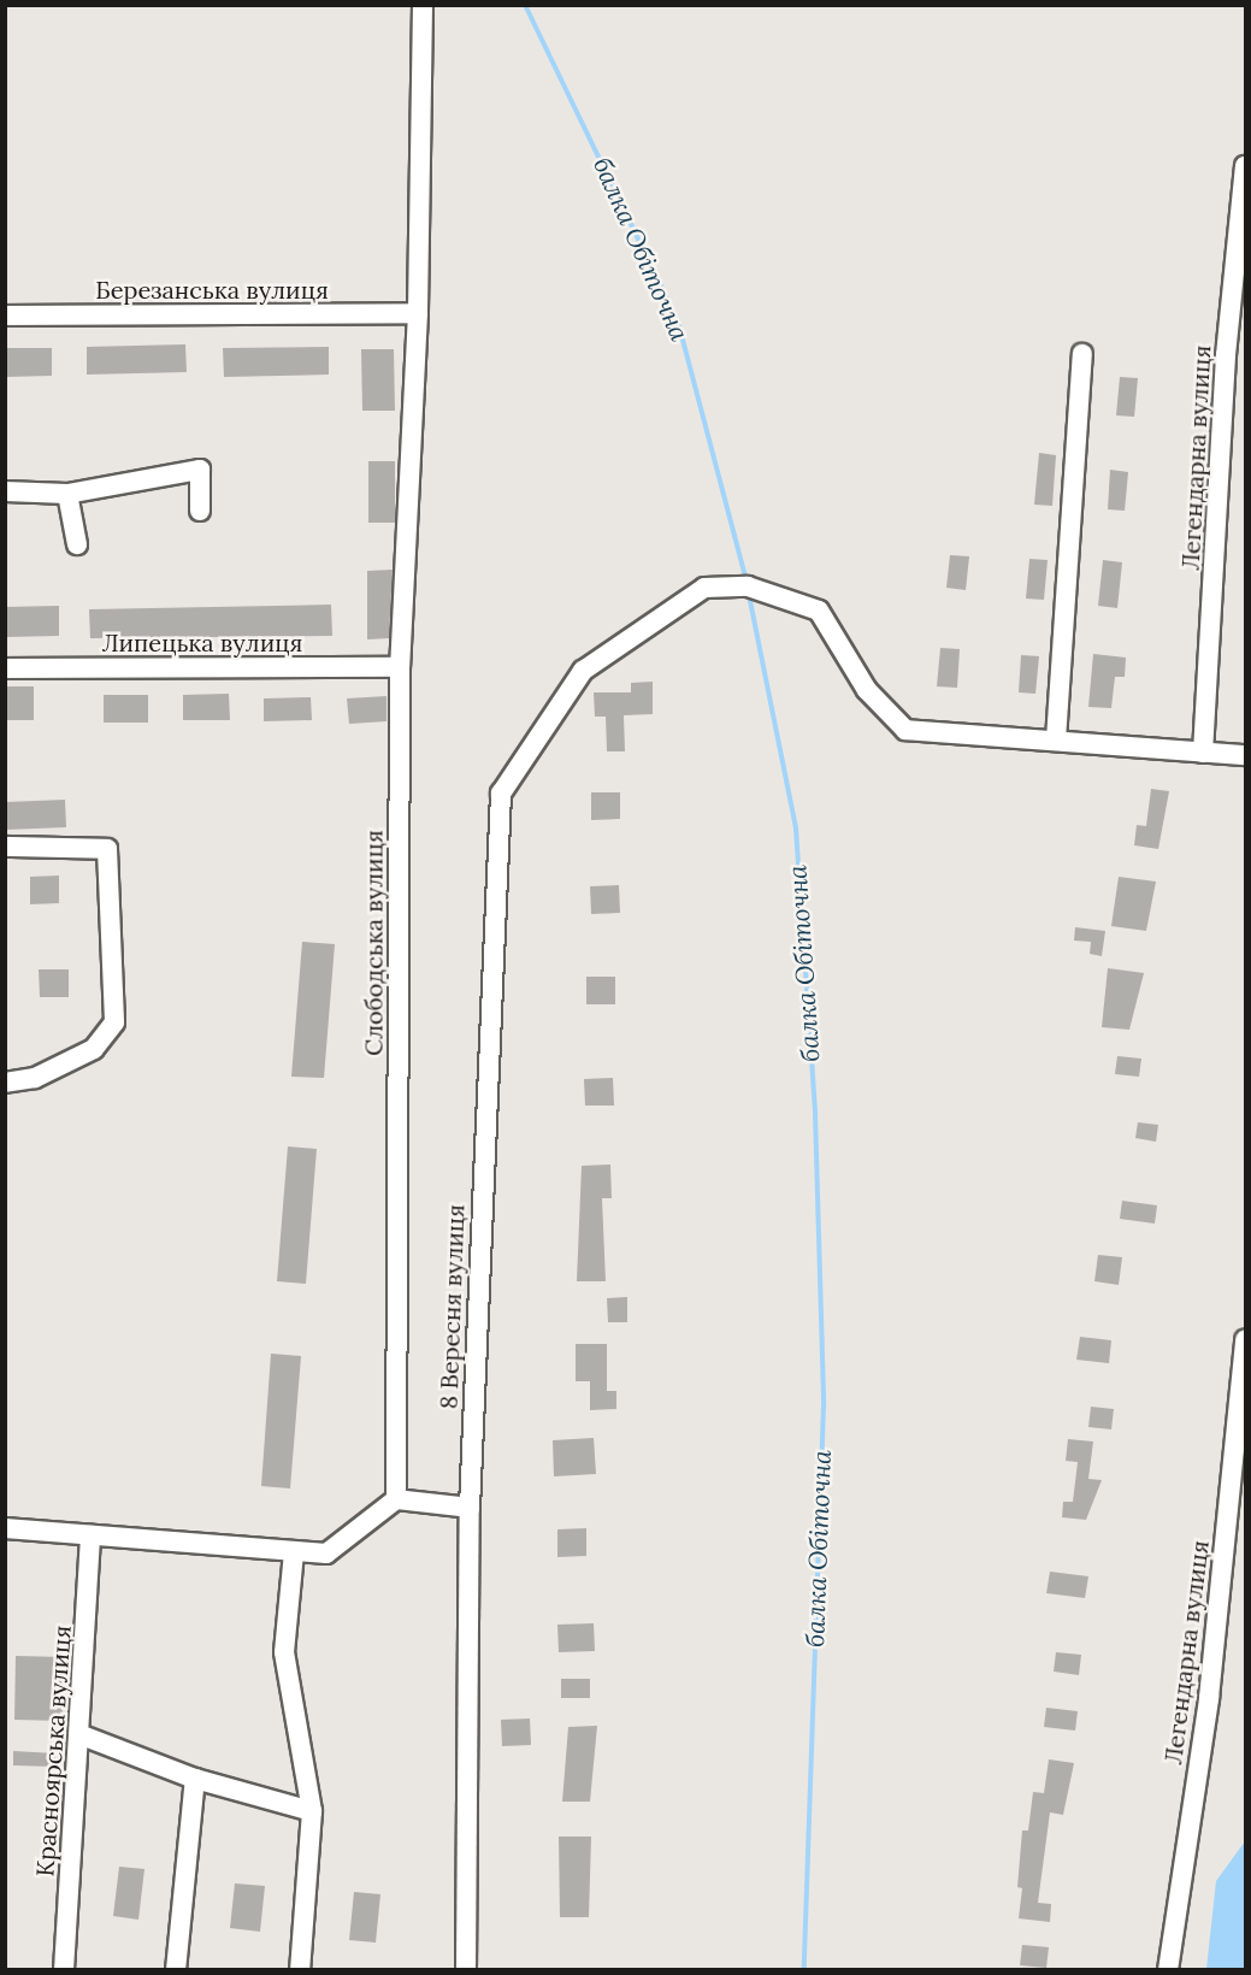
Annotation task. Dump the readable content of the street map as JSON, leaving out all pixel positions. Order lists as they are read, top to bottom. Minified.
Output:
{"streets":{"street":["Березанська вулиця","Легендарна вулиця","Липецька вулиця","Слободська вулиця","8 Вересня вулиця","Красноярська вулиця"]},"crossings":[["Березанська вулиця","Слободська вулиця"],["Липецька вулиця","Слободська вулиця"]],"water":["балка Обіточна"]}
